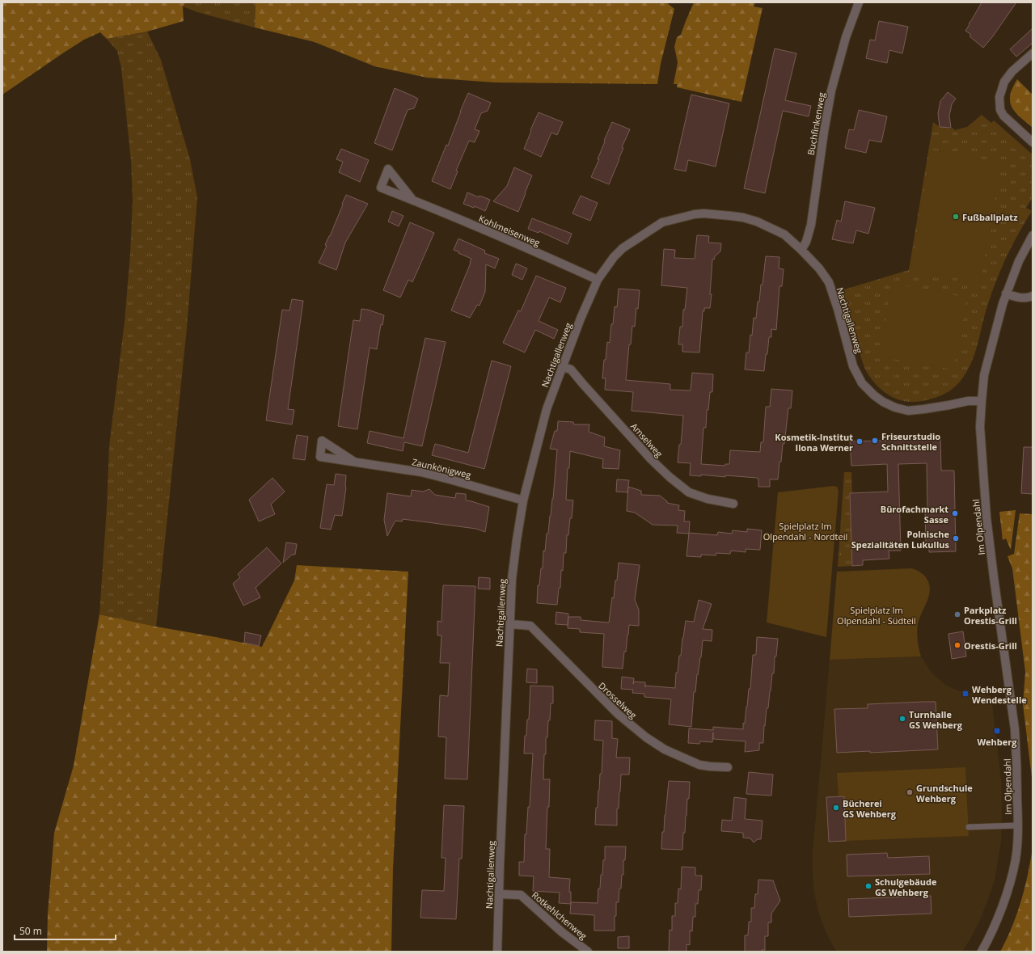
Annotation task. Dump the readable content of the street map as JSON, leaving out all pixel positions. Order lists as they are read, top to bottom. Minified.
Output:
{"streets":{"street":["Buchfinkenweg","Kohlmeisenweg","Nachtigallenweg","Amselweg","Zaunkönigweg","Im Olpendahl","Drosselweg","Rotkehlchenweg"]},"crossings":[["Buchfinkenweg","Nachtigallenweg"],["Kohlmeisenweg","Nachtigallenweg"],["Nachtigallenweg","Amselweg"],["Nachtigallenweg","Zaunkönigweg"],["Nachtigallenweg","Im Olpendahl"],["Nachtigallenweg","Drosselweg"],["Nachtigallenweg","Rotkehlchenweg"]],"parks":["Spielplatz Im Olpendahl - Nordteil","Spielplatz Im Olpendahl - Südteil"],"places":{"other":["Fußballplatz","Friseurstudio Schnittstelle","Kosmetik-Institut Ilona Werner","Bürofachmarkt Sasse","Polnische Spezialitäten Lukullus","Parkplatz Orestis-Grill","Orestis-Grill","Turnhalle GS Wehberg","Grundschule Wehberg","Bücherei GS Wehberg","Schulgebäude GS Wehberg"],"transit":["Wehberg Wendestelle","Wehberg"]},"scale_bar":"50 m"}
